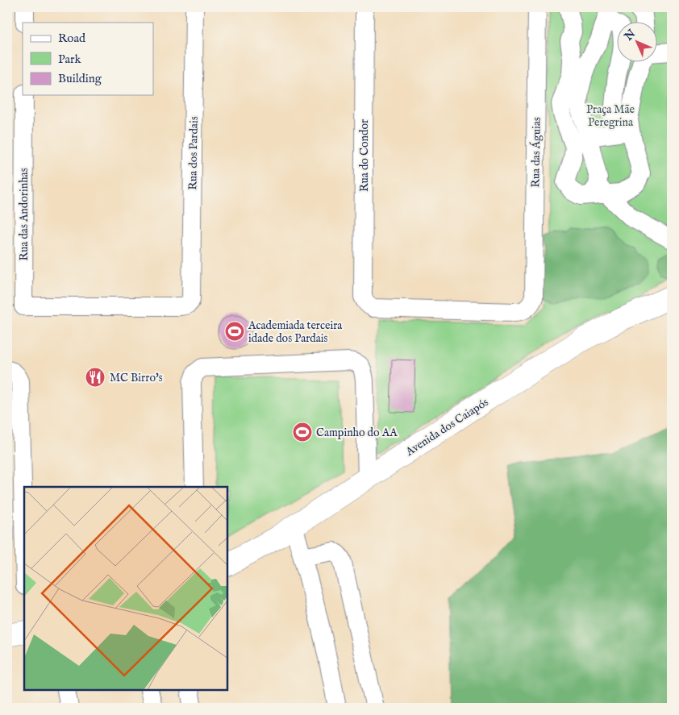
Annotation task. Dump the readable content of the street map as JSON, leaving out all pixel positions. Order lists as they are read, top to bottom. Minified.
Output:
{"streets":{"main road":["Avenida dos Caiapós"],"street":["Rua das Águias","Rua dos Pardais","Rua do Condor","Rua das Andorinhas"]},"crossings":[["Rua das Águias","Rua do Condor"],["Rua dos Pardais","Rua das Andorinhas"]],"parks":["Praça Mãe Peregrina"],"places":{"sports":["Academiada terceira idade dos Pardais","Campinho do AA"],"restaurant":["MC Birro's"]},"legend":["Road","Park","Building"],"north":"top left"}
